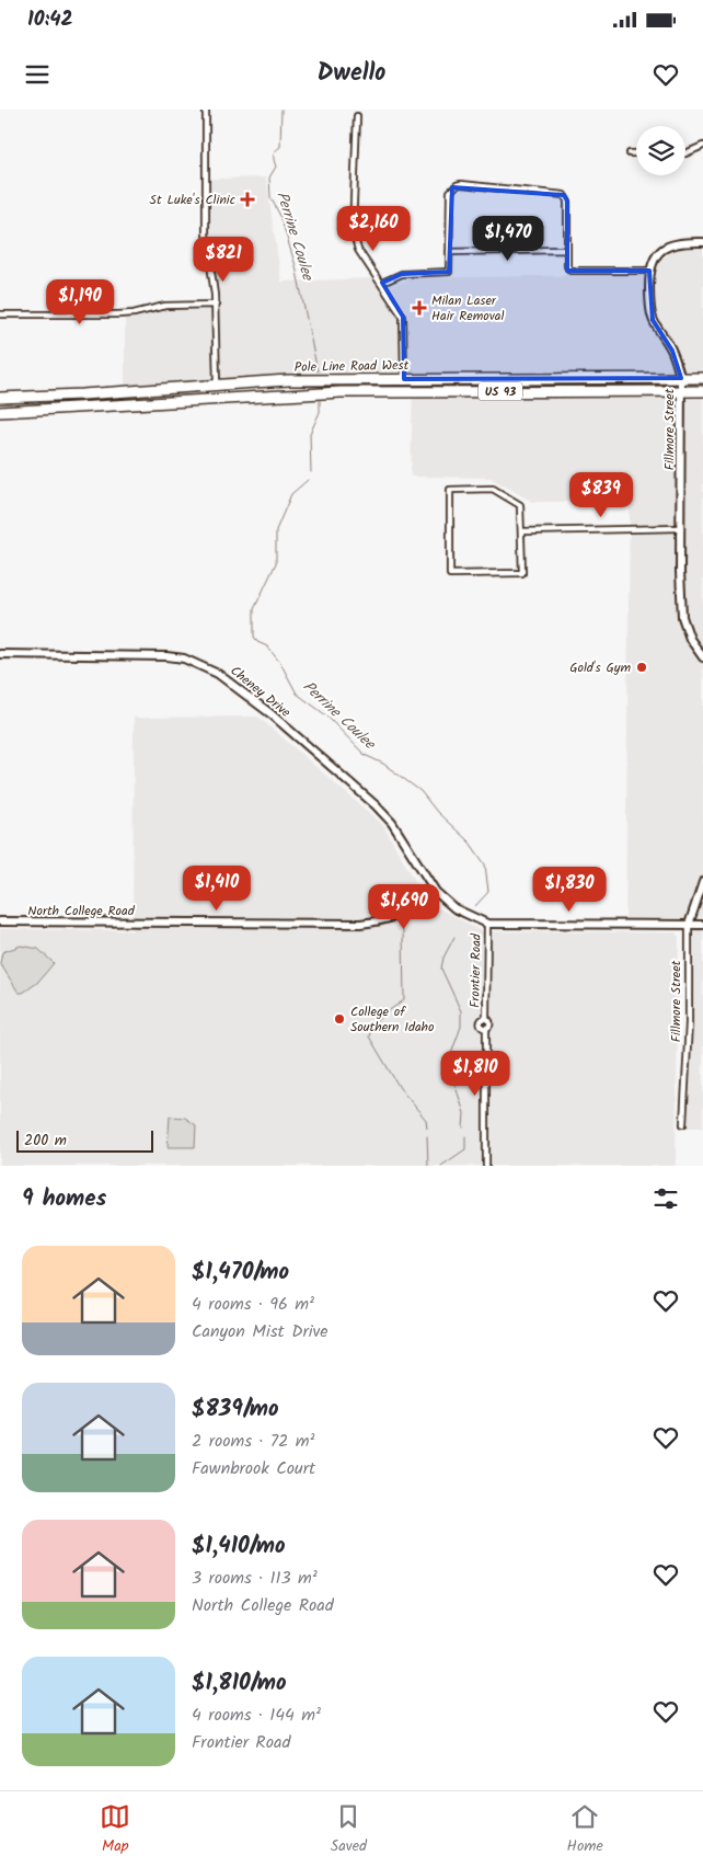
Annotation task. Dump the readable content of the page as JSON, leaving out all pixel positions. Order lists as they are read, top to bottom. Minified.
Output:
{"streets":{"highway":["Pole Line Road West","US 93"],"street":["Fillmore Street","Cheney Drive","North College Road","Frontier Road"]},"crossings":[["Pole Line Road West","Fillmore Street"],["Cheney Drive","North College Road"]],"water":["Perrine Coulee"],"places":{"health":["St Luke's Clinic","Milan Laser Hair Removal"],"other":["Gold's Gym","College of Southern Idaho"]},"scale_bar":"200 m","page":{"status":"10:42","header":"Dwello","price":["$2,160","$1,470","$821","$1,190","$839","$1,410","$1,830","$1,690","$1,810"],"scale":"200 m","heading":"9 homes","list":[{"name":"$1,470/mo","note":"4 rooms · 96 m² · Canyon Mist Drive"},{"name":"$839/mo","note":"2 rooms · 72 m² · Fawnbrook Court"},{"name":"$1,410/mo","note":"3 rooms · 113 m² · North College Road"},{"name":"$1,810/mo","note":"4 rooms · 144 m² · Frontier Road"}],"tabs":["Map","Saved","Home"]}}
